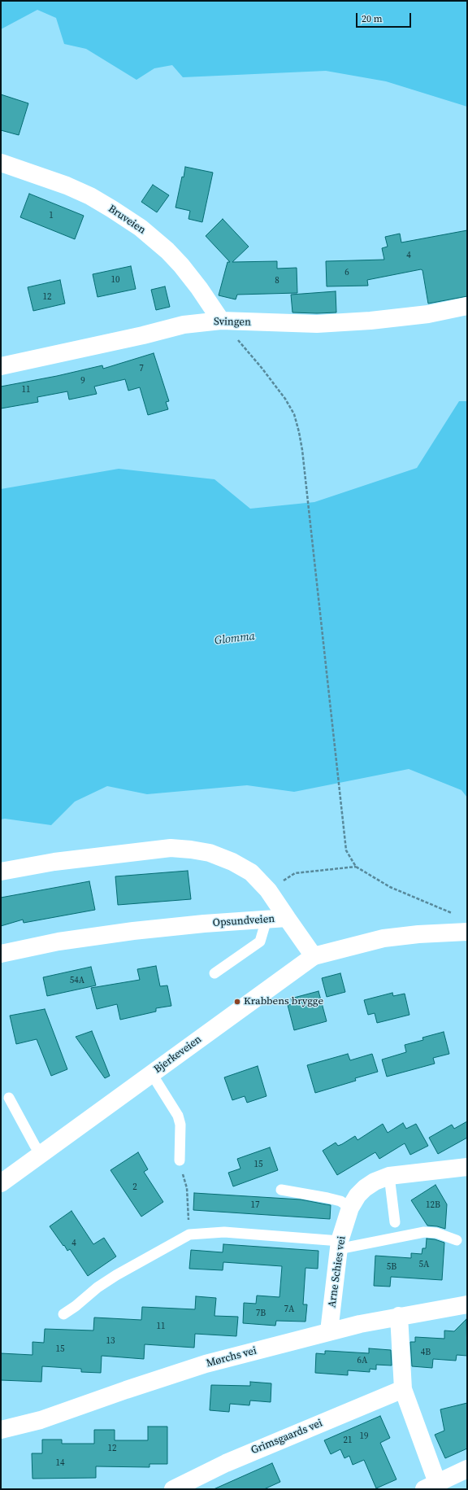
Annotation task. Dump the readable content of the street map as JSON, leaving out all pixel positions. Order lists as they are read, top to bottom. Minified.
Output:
{"streets":{"street":["Bruveien","Svingen","Opsundveien","Bjerkeveien","Arne Schies vei","Mørchs vei","Grimsgaards vei"]},"crossings":[["Bruveien","Svingen"],["Opsundveien","Bjerkeveien"],["Arne Schies vei","Mørchs vei"]],"water":["Glomma"],"places":["Krabbens brygge"],"house_numbers":["1","4","6","10","8","12","7","9","11","54A","15","2","17","12B","4","5A","5B","7A","7B","11","13","15","4B","6A","19","21","12","14"],"scale_bar":"20 m"}
